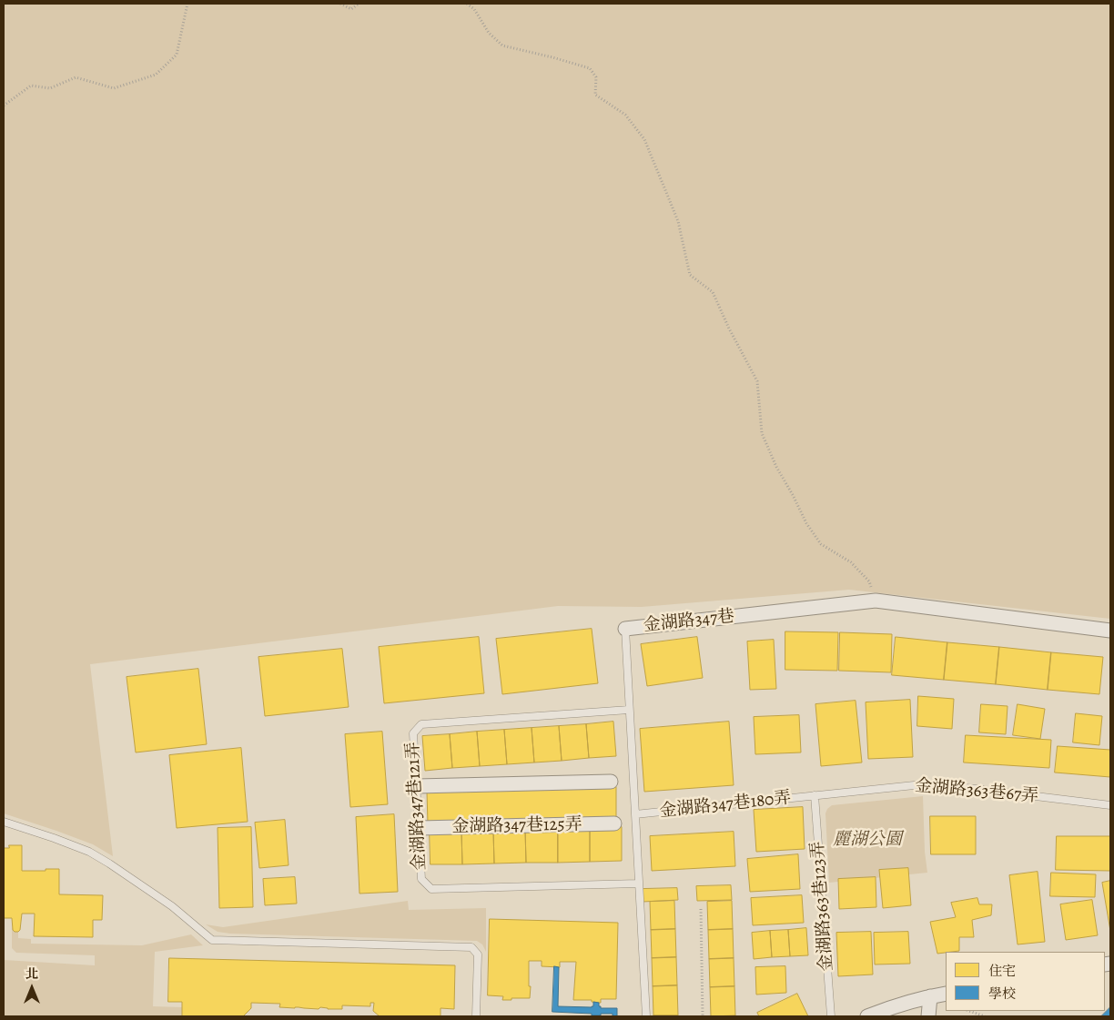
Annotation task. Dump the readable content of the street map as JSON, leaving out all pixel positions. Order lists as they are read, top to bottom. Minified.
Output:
{"streets":{"street":["金湖路347巷","金湖路347巷125弄"],"lane":["金湖路363巷67弄","金湖路347巷180弄","金湖路347巷121弄","金湖路363巷123弄"]},"crossings":[["金湖路347巷","金湖路347巷180弄"],["金湖路347巷","金湖路347巷121弄"],["金湖路363巷67弄","金湖路347巷180弄"],["金湖路363巷67弄","金湖路363巷123弄"],["金湖路347巷180弄","金湖路363巷123弄"],["金湖路347巷121弄","金湖路347巷125弄"]],"parks":["麗湖公園"],"legend":["住宅","學校"],"north":"top"}
